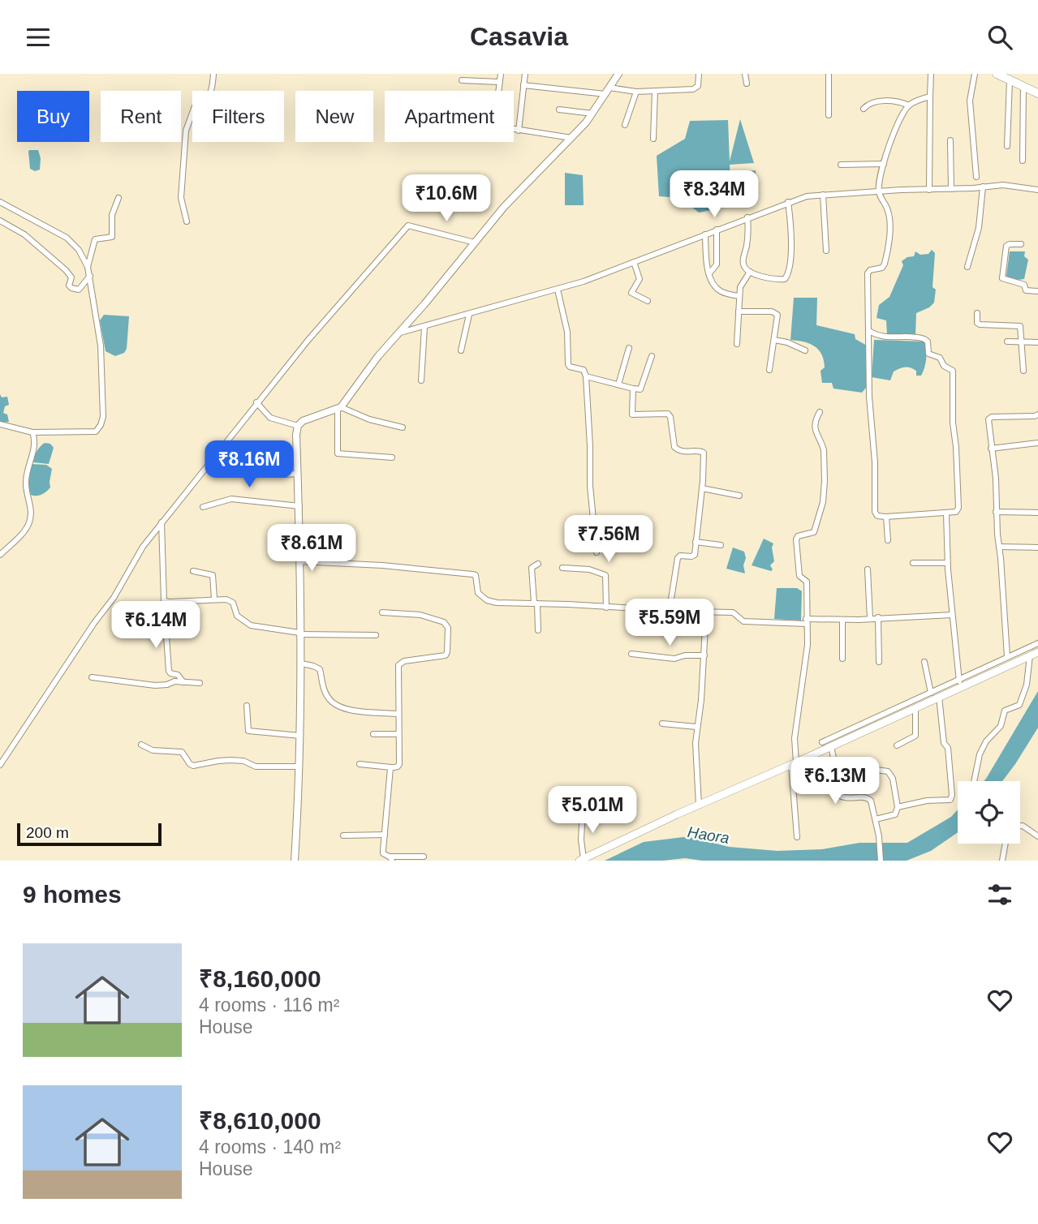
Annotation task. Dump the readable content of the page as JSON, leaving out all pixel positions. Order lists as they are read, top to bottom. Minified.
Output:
{"water":["Haora"],"scale_bar":"200 m","page":{"header":"Casavia","chip":["Buy","Rent","Filters","New","Apartment"],"price":["₹8.34M","₹10.6M","₹8.16M","₹7.56M","₹8.61M","₹5.59M","₹6.14M","₹6.13M","₹5.01M"],"scale":"200 m","heading":"9 homes","list":[{"name":"₹8,160,000","note":"4 rooms · 116 m² · House"},{"name":"₹8,610,000","note":"4 rooms · 140 m² · House"}]}}
